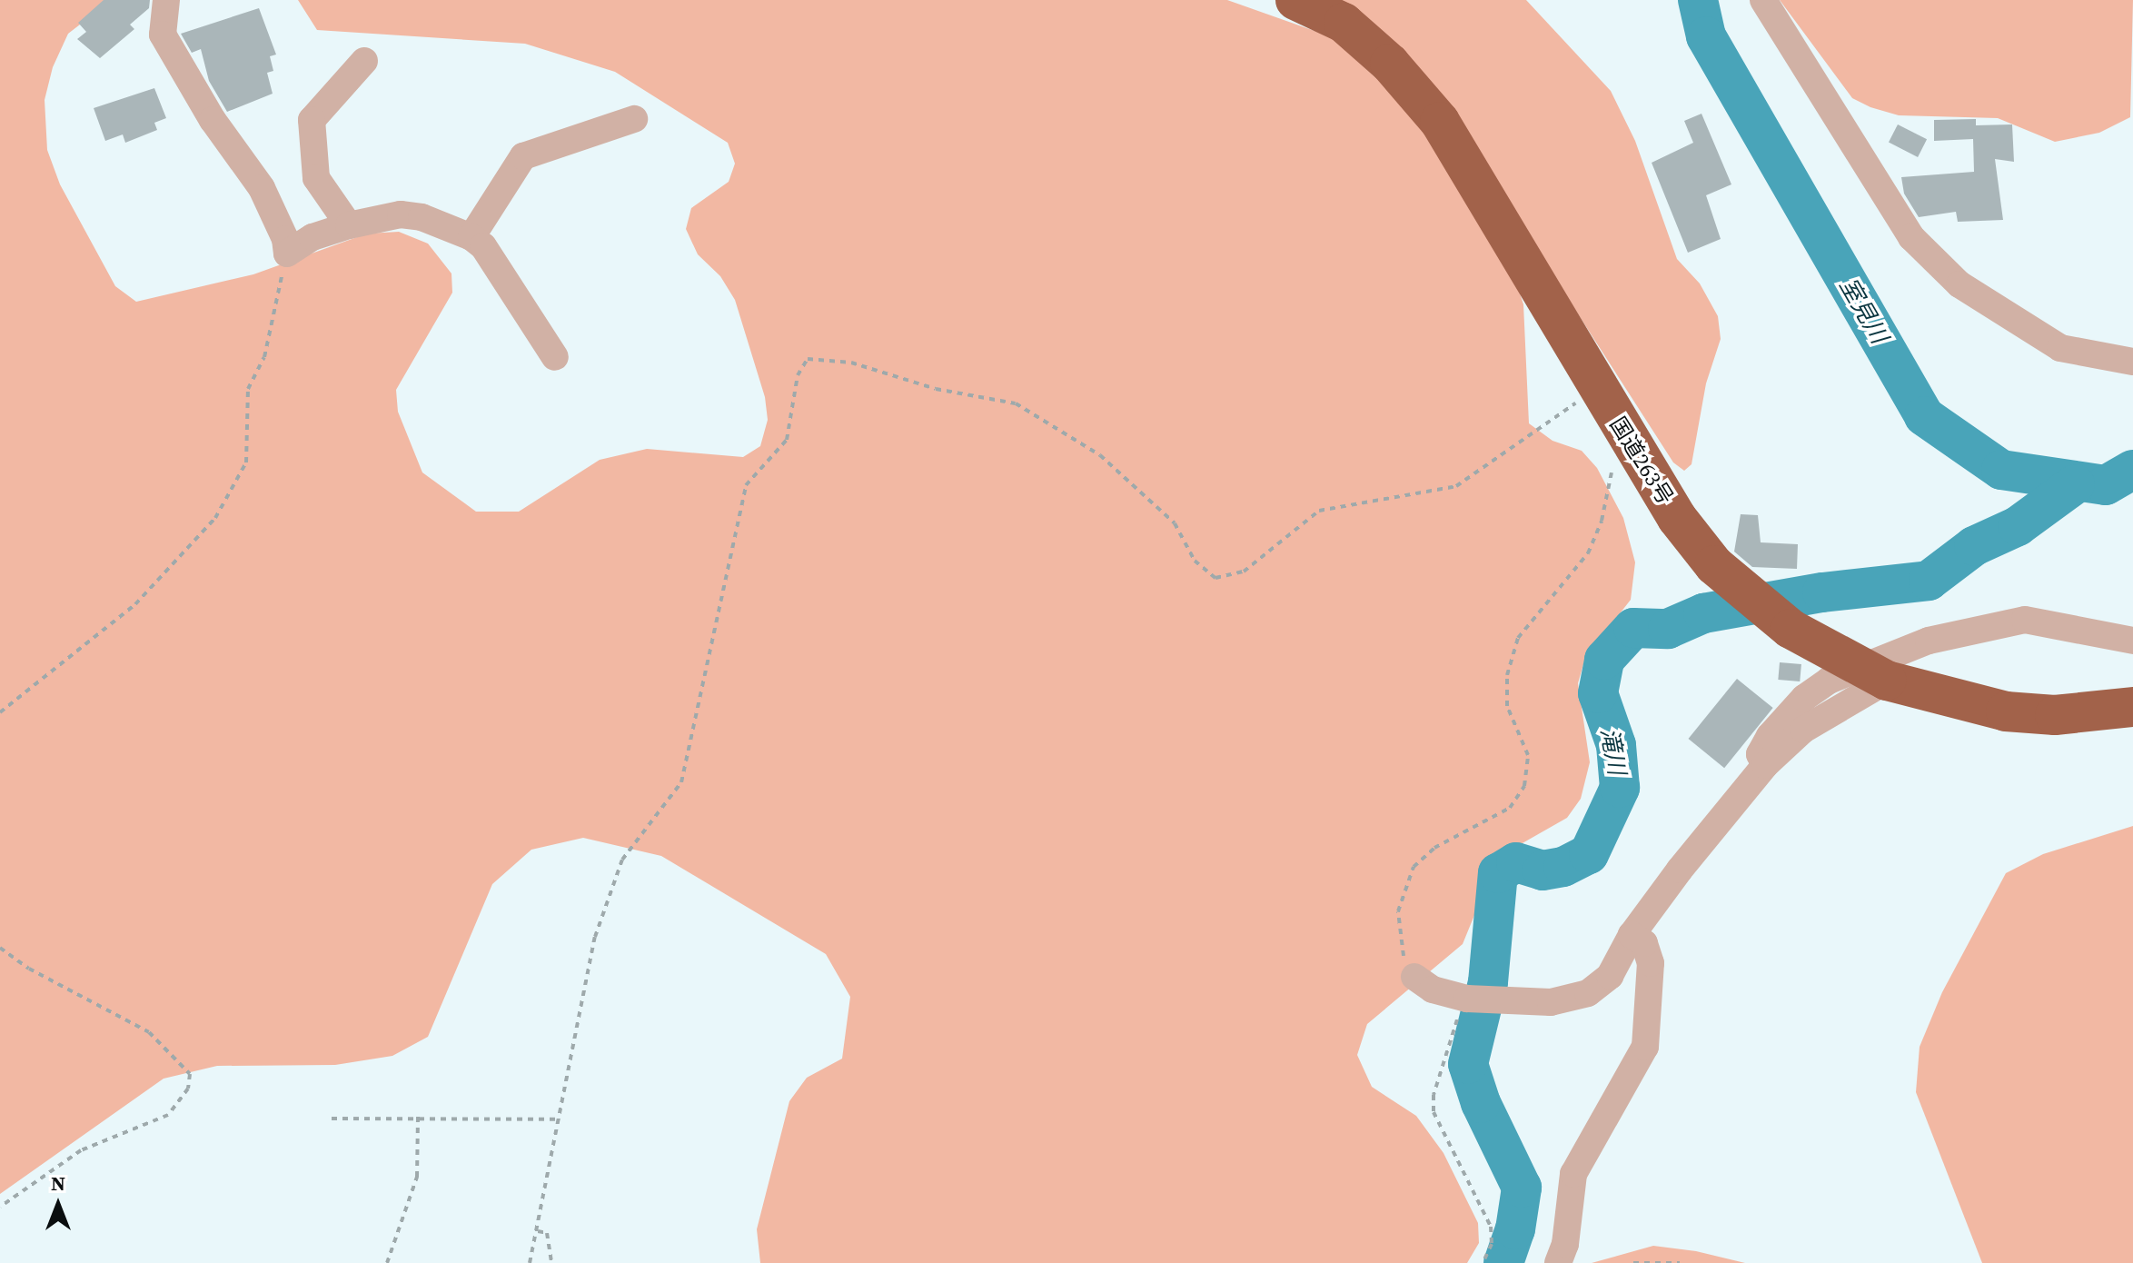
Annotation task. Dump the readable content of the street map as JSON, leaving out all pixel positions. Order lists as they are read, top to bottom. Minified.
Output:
{"streets":{"highway":["国道263号"]},"water":["室見川","滝川"],"north":"top"}
